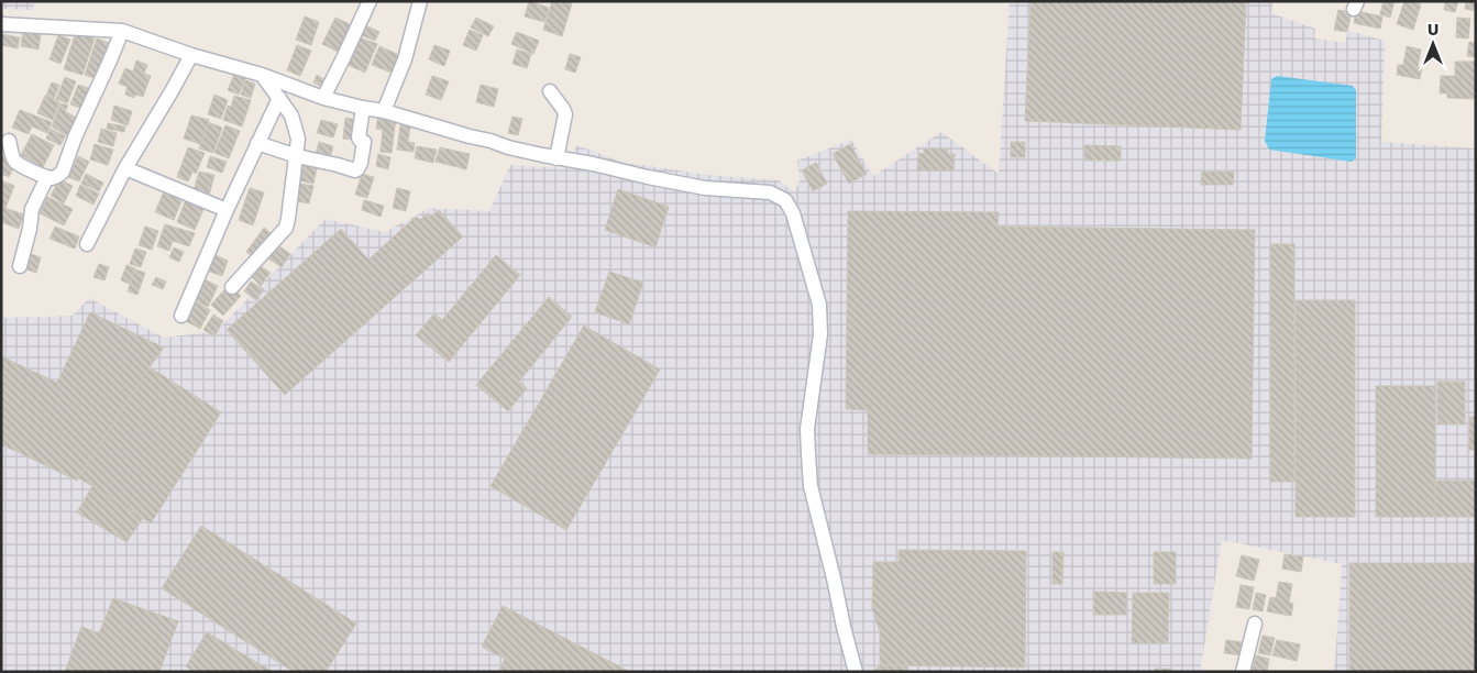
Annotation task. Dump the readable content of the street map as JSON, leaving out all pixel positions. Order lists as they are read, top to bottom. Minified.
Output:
{"north":"top"}
